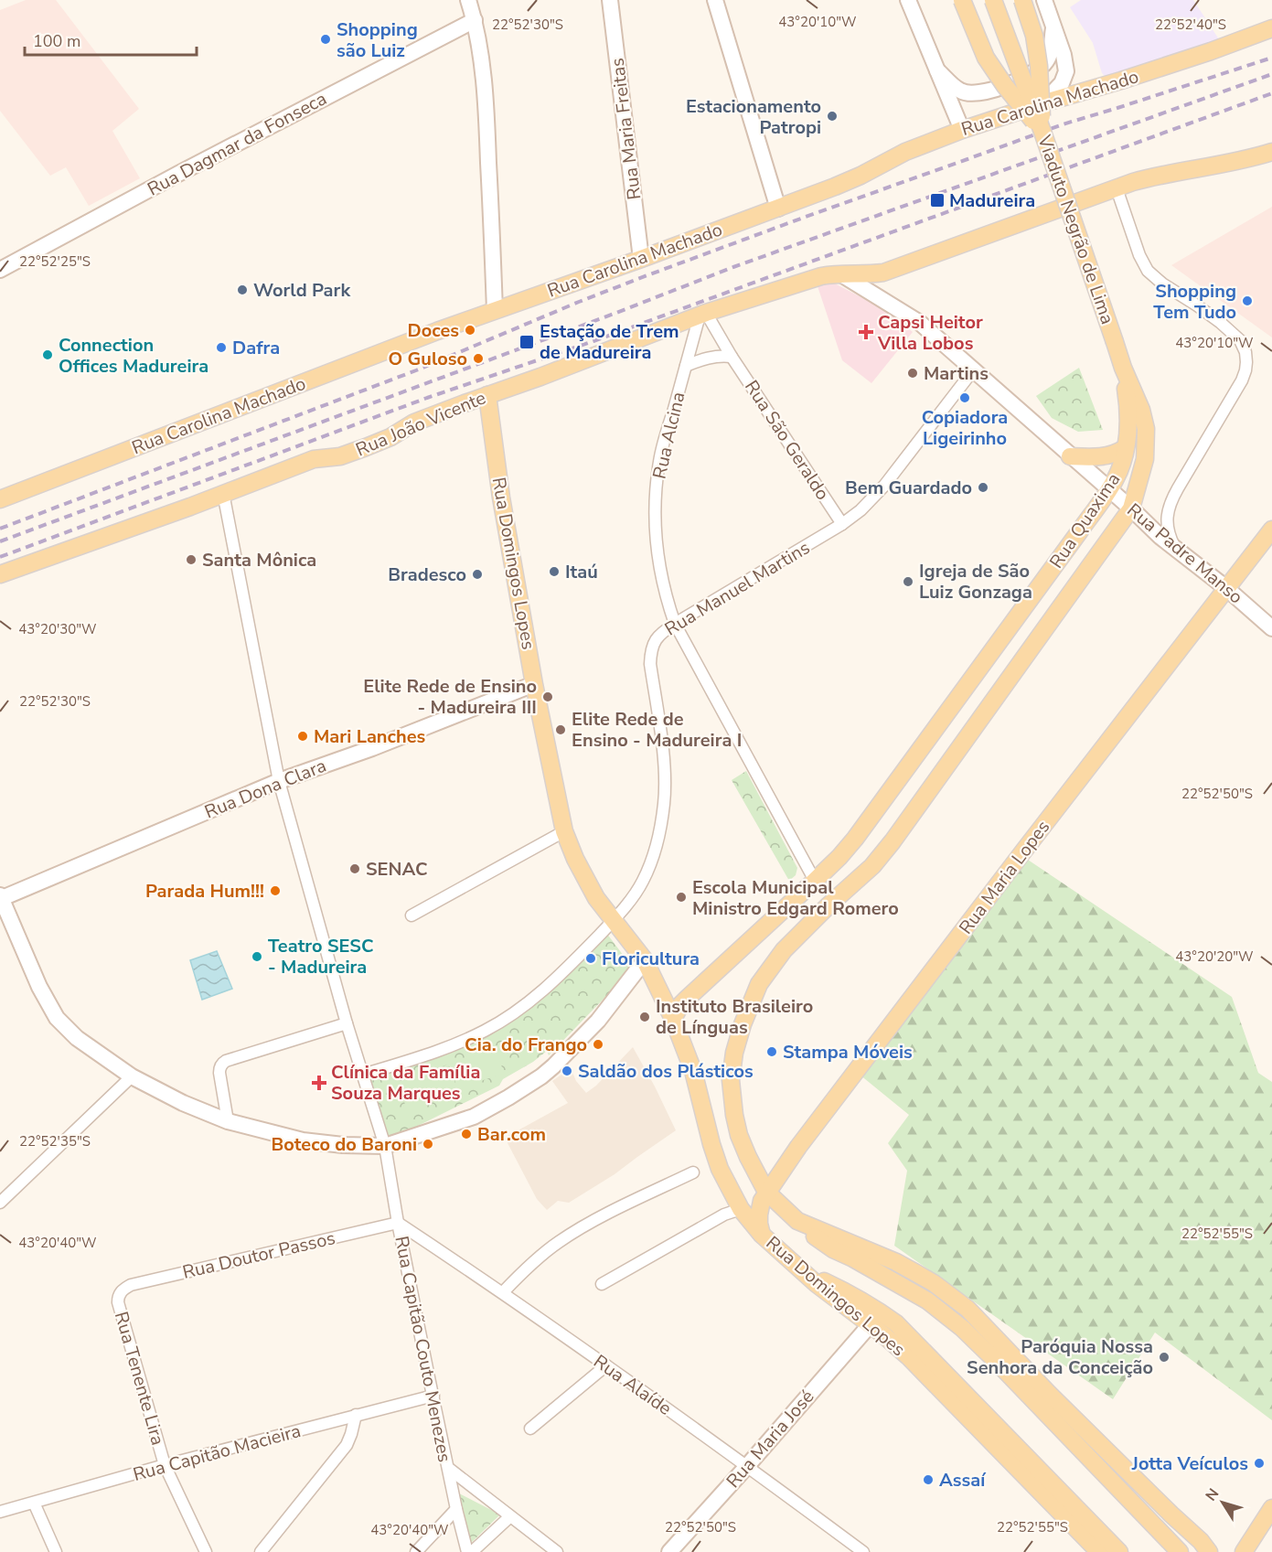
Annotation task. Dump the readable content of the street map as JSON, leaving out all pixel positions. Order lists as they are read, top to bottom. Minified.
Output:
{"streets":{"main road":["Rua Carolina Machado","Viaduto Negrão de Lima","Rua João Vicente","Rua Quaxima","Rua Domingos Lopes","Rua Maria Lopes"],"street":["Rua Maria Freitas","Rua Dagmar da Fonseca","Rua Alcina","Rua São Geraldo","Rua Padre Manso","Rua Manuel Martins","Rua Dona Clara","Rua Doutor Passos","Rua Capitão Couto Menezes","Rua Tenente Lira","Rua Alaíde","Rua Maria José","Rua Capitão Macieira"]},"crossings":[["Rua Carolina Machado","Rua Maria Freitas"],["Viaduto Negrão de Lima","Rua Quaxima"],["Rua João Vicente","Rua Alcina"],["Rua João Vicente","Rua São Geraldo"],["Rua João Vicente","Rua Padre Manso"],["Rua João Vicente","Rua Domingos Lopes"],["Rua João Vicente","Rua Capitão Couto Menezes"],["Rua Alcina","Rua São Geraldo"],["Rua Alcina","Rua Quaxima"],["Rua Alcina","Rua Manuel Martins"],["Rua São Geraldo","Rua Manuel Martins"],["Rua Quaxima","Rua Padre Manso"],["Rua Quaxima","Rua Domingos Lopes"],["Rua Padre Manso","Rua Manuel Martins"],["Rua Padre Manso","Rua Maria Lopes"],["Rua Domingos Lopes","Rua Manuel Martins"],["Rua Domingos Lopes","Rua Dona Clara"],["Rua Domingos Lopes","Rua Maria Lopes"],["Rua Domingos Lopes","Rua Maria José"],["Rua Manuel Martins","Rua Capitão Couto Menezes"],["Rua Dona Clara","Rua Capitão Couto Menezes"],["Rua Doutor Passos","Rua Capitão Couto Menezes"],["Rua Doutor Passos","Rua Tenente Lira"],["Rua Doutor Passos","Rua Alaíde"],["Rua Capitão Couto Menezes","Rua Alaíde"],["Rua Capitão Couto Menezes","Rua Capitão Macieira"],["Rua Tenente Lira","Rua Capitão Macieira"],["Rua Alaíde","Rua Maria José"]],"places":{"other":["Shopping são Luiz","Estacionamento Patropi","World Park","Shopping Tem Tudo","Doces","Dafra","Connection Offices Madureira","O Guloso","Martins","Copiadora Ligeirinho","Bem Guardado","Santa Mônica","Itaú","Bradesco","Igreja de São Luiz Gonzaga","Elite Rede de Ensino - Madureira III","Elite Rede de Ensino - Madureira I","Mari Lanches","SENAC","Parada Hum!!!","Escola Municipal Ministro Edgard Romero","Teatro SESC - Madureira","Floricultura","Instituto Brasileiro de Línguas","Cia. do Frango","Stampa Móveis","Saldão dos Plásticos","Bar.com","Boteco do Baroni","Paróquia Nossa Senhora da Conceição","Jotta Veículos","Assaí"],"transit":["Madureira","Estação de Trem de Madureira"],"health":["Capsi Heitor Villa Lobos","Clínica da Família Souza Marques"]},"scale_bar":"100 m","north":"top left","coordinates":["43°20'10\"W","22°52'30\"S","22°52'40\"S","22°52'25\"S","43°20'30\"W","22°52'50\"S","43°20'20\"W","22°52'35\"S","22°52'55\"S","43°20'40\"W"]}
